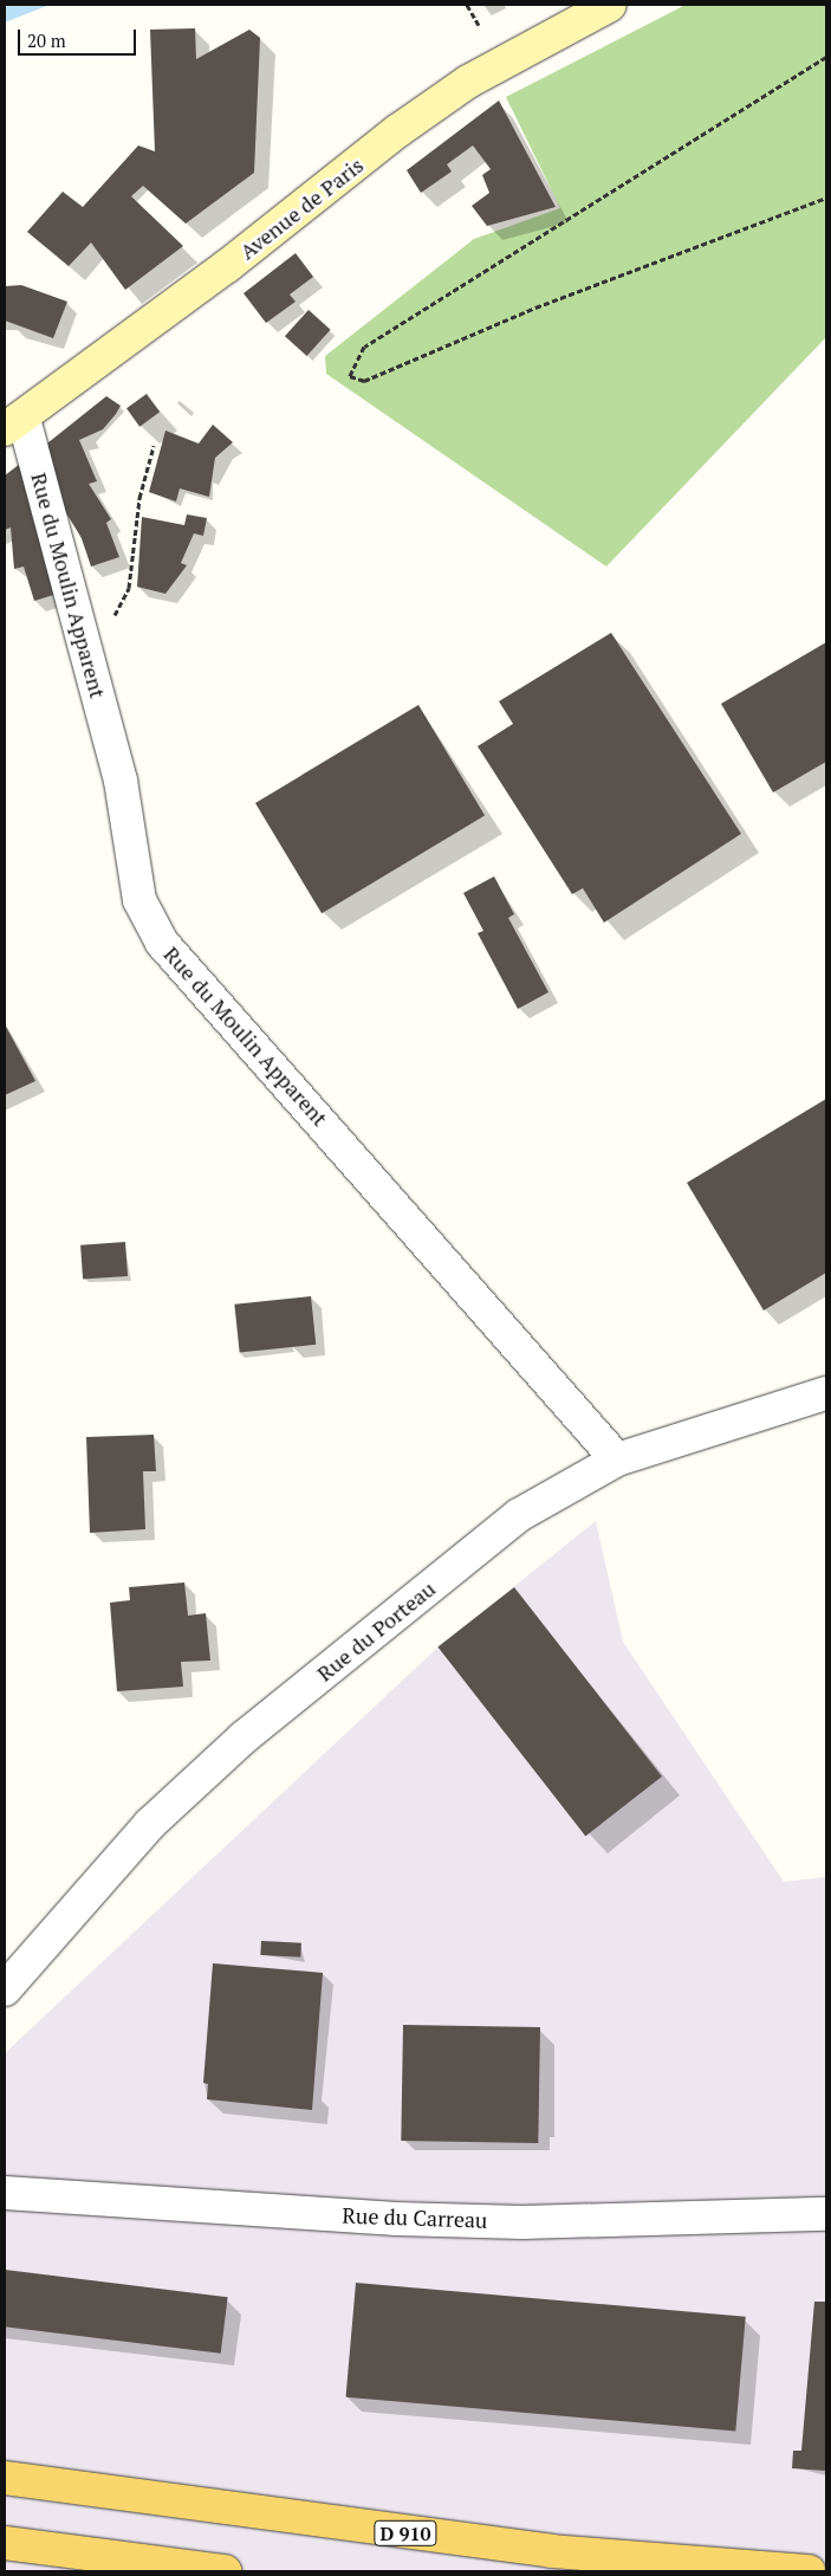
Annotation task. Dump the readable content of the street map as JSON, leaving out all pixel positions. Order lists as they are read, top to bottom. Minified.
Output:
{"streets":{"main road":["Avenue de Paris","D 910"],"street":["Rue du Moulin Apparent","Rue du Porteau","Rue du Carreau"]},"crossings":[["Avenue de Paris","Rue du Moulin Apparent"],["Rue du Moulin Apparent","Rue du Porteau"]],"scale_bar":"20 m"}
